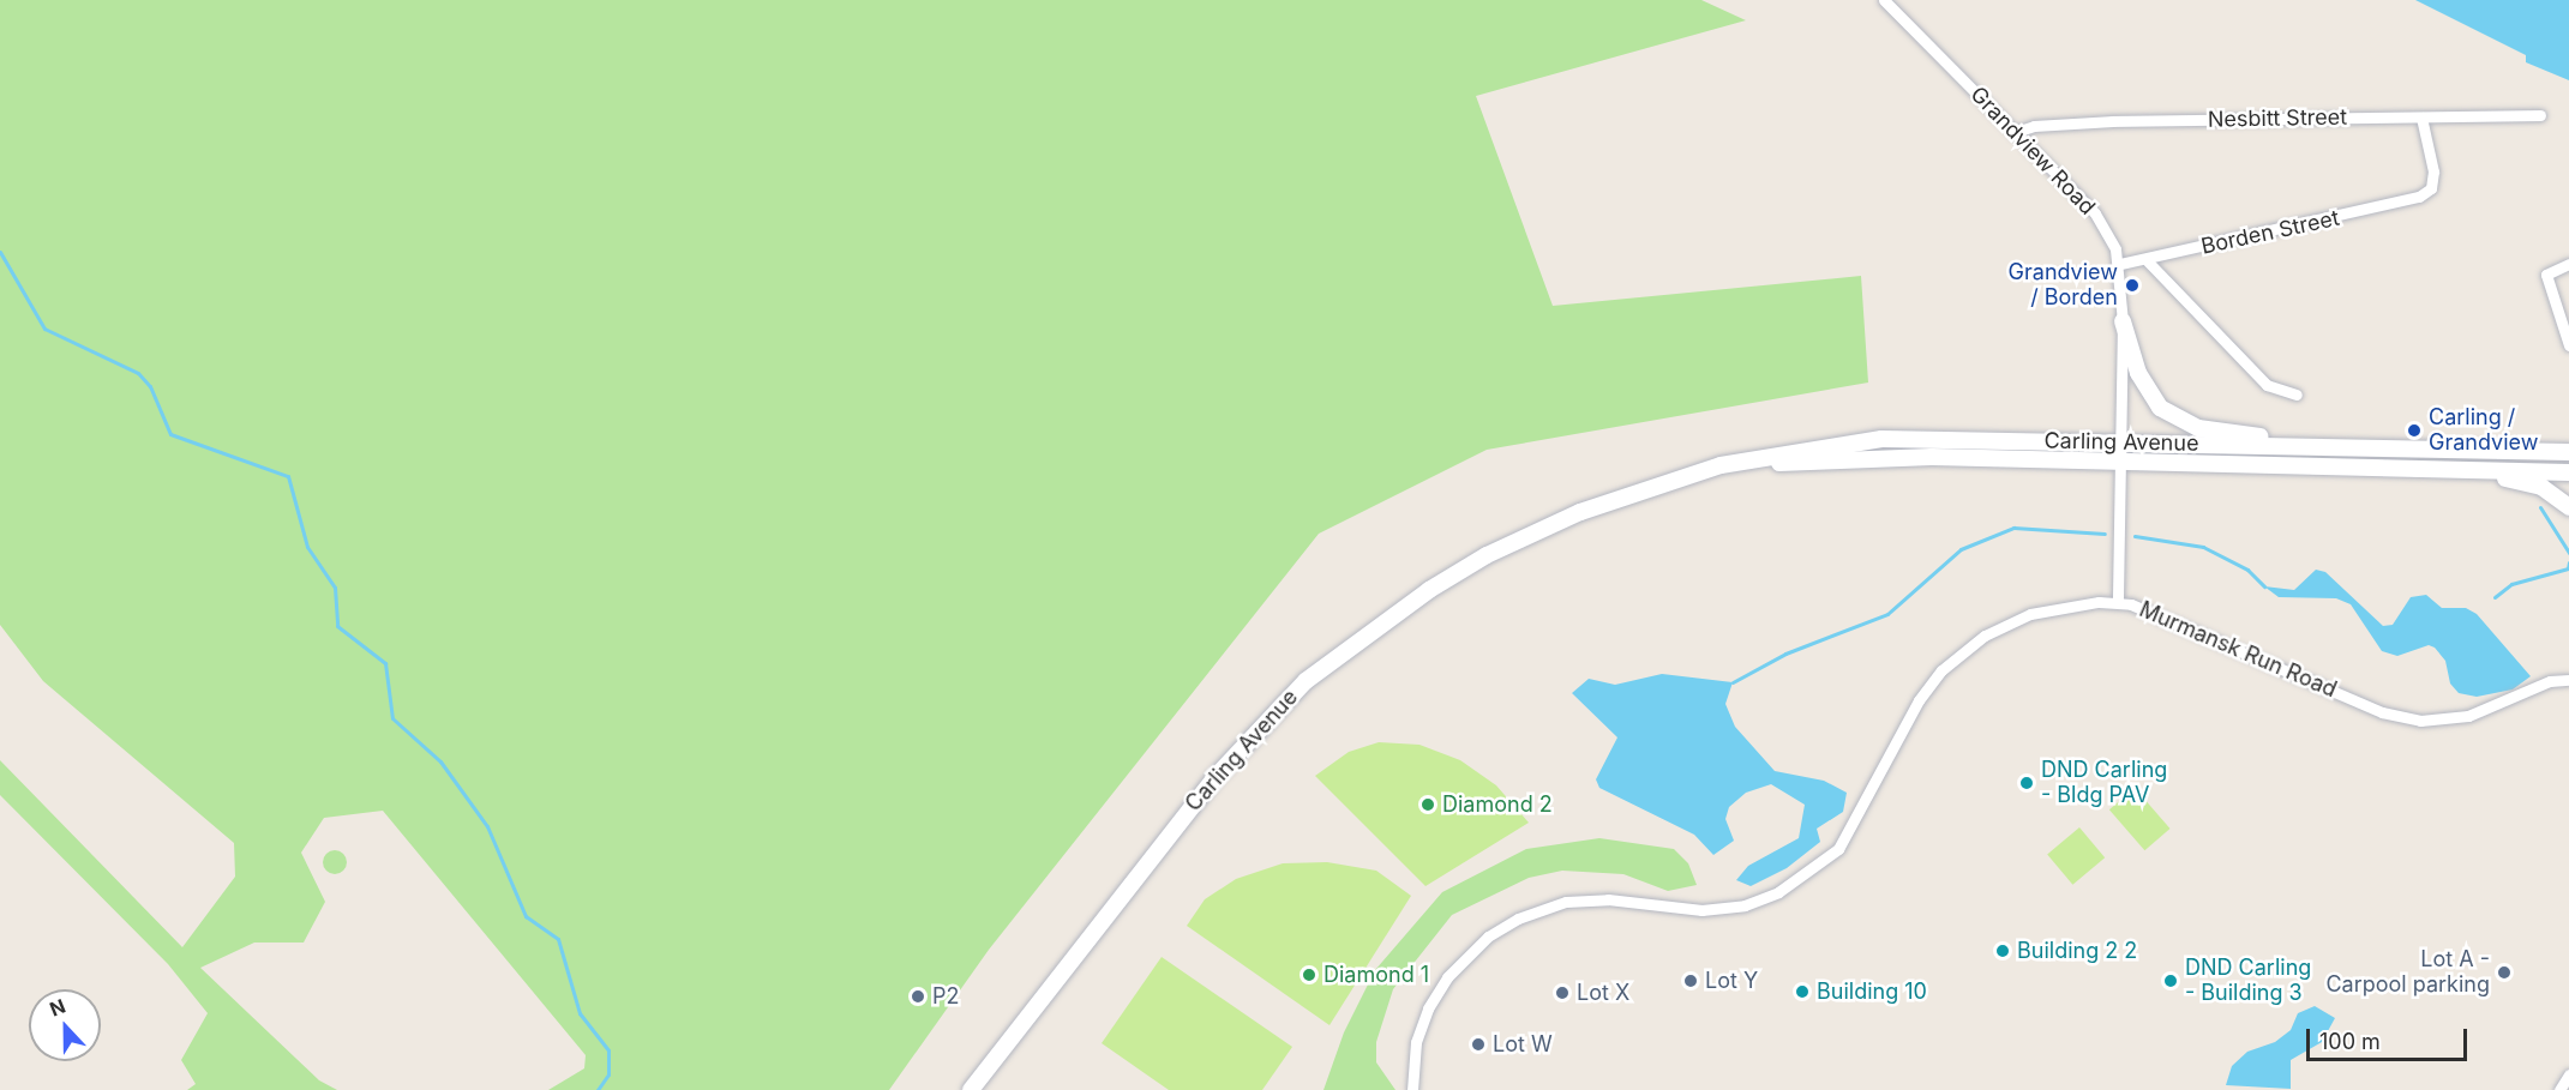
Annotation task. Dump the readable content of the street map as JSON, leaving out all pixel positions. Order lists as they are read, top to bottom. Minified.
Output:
{"streets":{"main road":["Carling Avenue"],"street":["Nesbitt Street","Grandview Road","Borden Street","Murmansk Run Road"]},"crossings":[["Nesbitt Street","Grandview Road"],["Nesbitt Street","Borden Street"],["Grandview Road","Borden Street"],["Grandview Road","Carling Avenue"],["Grandview Road","Murmansk Run Road"]],"places":["Grandview / Borden","Carling / Grandview","DND Carling - Bldg PAV","Diamond 2","Building 2 2","Lot A - Carpool parking","Diamond 1","Lot Y","DND Carling - Building 3","Building 10","Lot X","P2","Lot W"],"scale_bar":"100 m","north":"top"}
